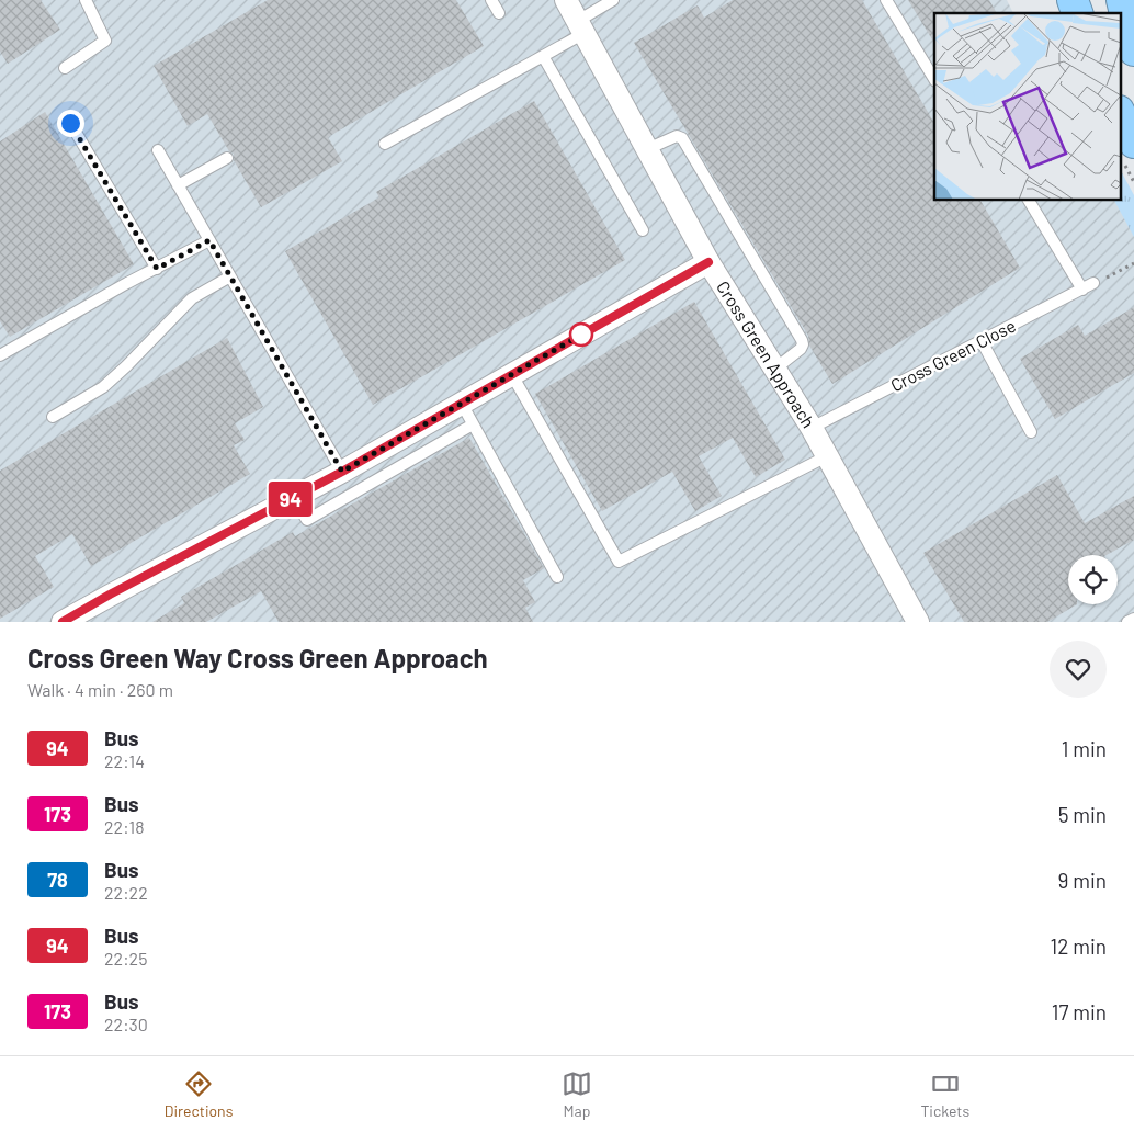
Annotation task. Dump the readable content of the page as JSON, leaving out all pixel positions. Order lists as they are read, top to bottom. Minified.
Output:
{"streets":{"street":["Cross Green Approach"],"lane":["Cross Green Close"]},"crossings":[["Cross Green Approach","Cross Green Close"]],"lines":["bus line 94"],"page":{"on_map":"94","heading":["Cross Green Way Cross Green Approach","Walk · 4 min · 260 m"],"list":[{"mark":"94","name":"Bus","note":"22:14","value":"1 min"},{"mark":"173","name":"Bus","note":"22:18","value":"5 min"},{"mark":"78","name":"Bus","note":"22:22","value":"9 min"},{"mark":"94","name":"Bus","note":"22:25","value":"12 min"},{"mark":"173","name":"Bus","note":"22:30","value":"17 min"}],"tabs":["Directions","Map","Tickets"]}}
